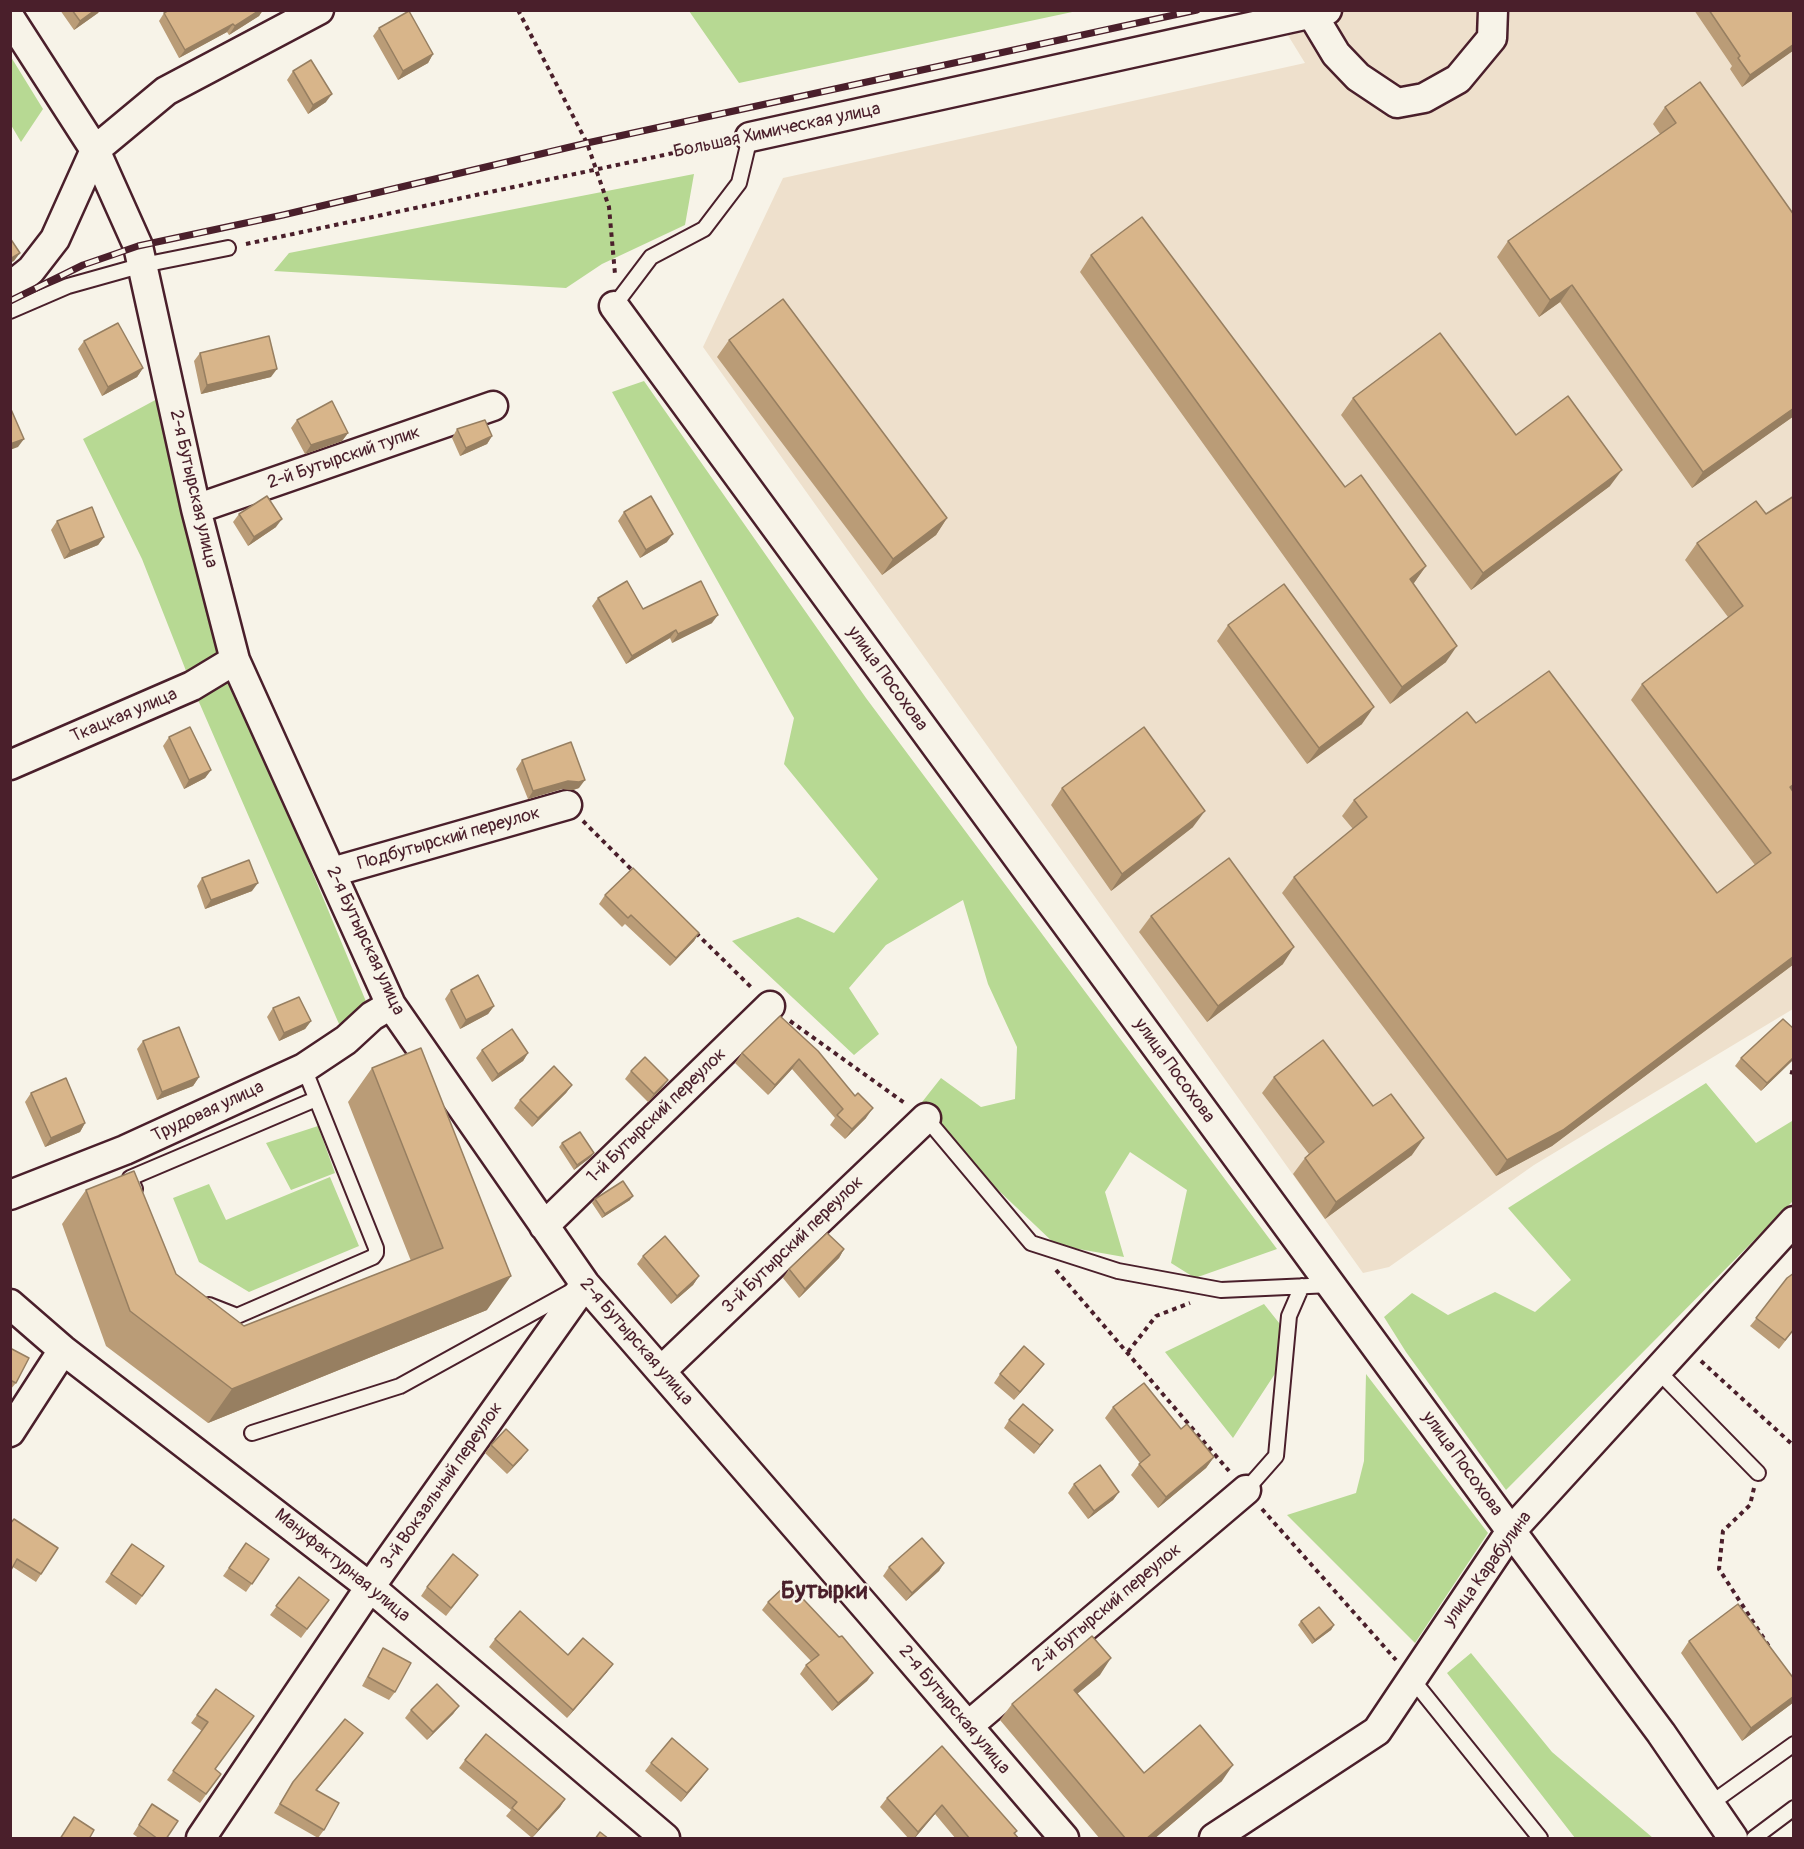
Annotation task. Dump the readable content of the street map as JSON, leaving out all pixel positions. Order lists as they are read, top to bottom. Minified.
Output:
{"streets":{"street":["Большая Химическая улица","2-й Бутырский тупик","2-я Бутырская улица","улица Посохова","Ткацкая улица","Подбутырский переулок","Трудовая улица","1-й Бутырский переулок","3-й Бутырский переулок","3-й Вокзальный переулок","Мануфактурная улица","улица Карабулина","2-й Бутырский переулок"]},"crossings":[["2-й Бутырский тупик","2-я Бутырская улица"],["2-я Бутырская улица","Ткацкая улица"],["2-я Бутырская улица","Подбутырский переулок"],["2-я Бутырская улица","Трудовая улица"],["2-я Бутырская улица","1-й Бутырский переулок"],["2-я Бутырская улица","3-й Бутырский переулок"],["2-я Бутырская улица","3-й Вокзальный переулок"],["2-я Бутырская улица","2-й Бутырский переулок"],["улица Посохова","улица Карабулина"],["3-й Вокзальный переулок","Мануфактурная улица"]],"districts":["Бутырки"]}
